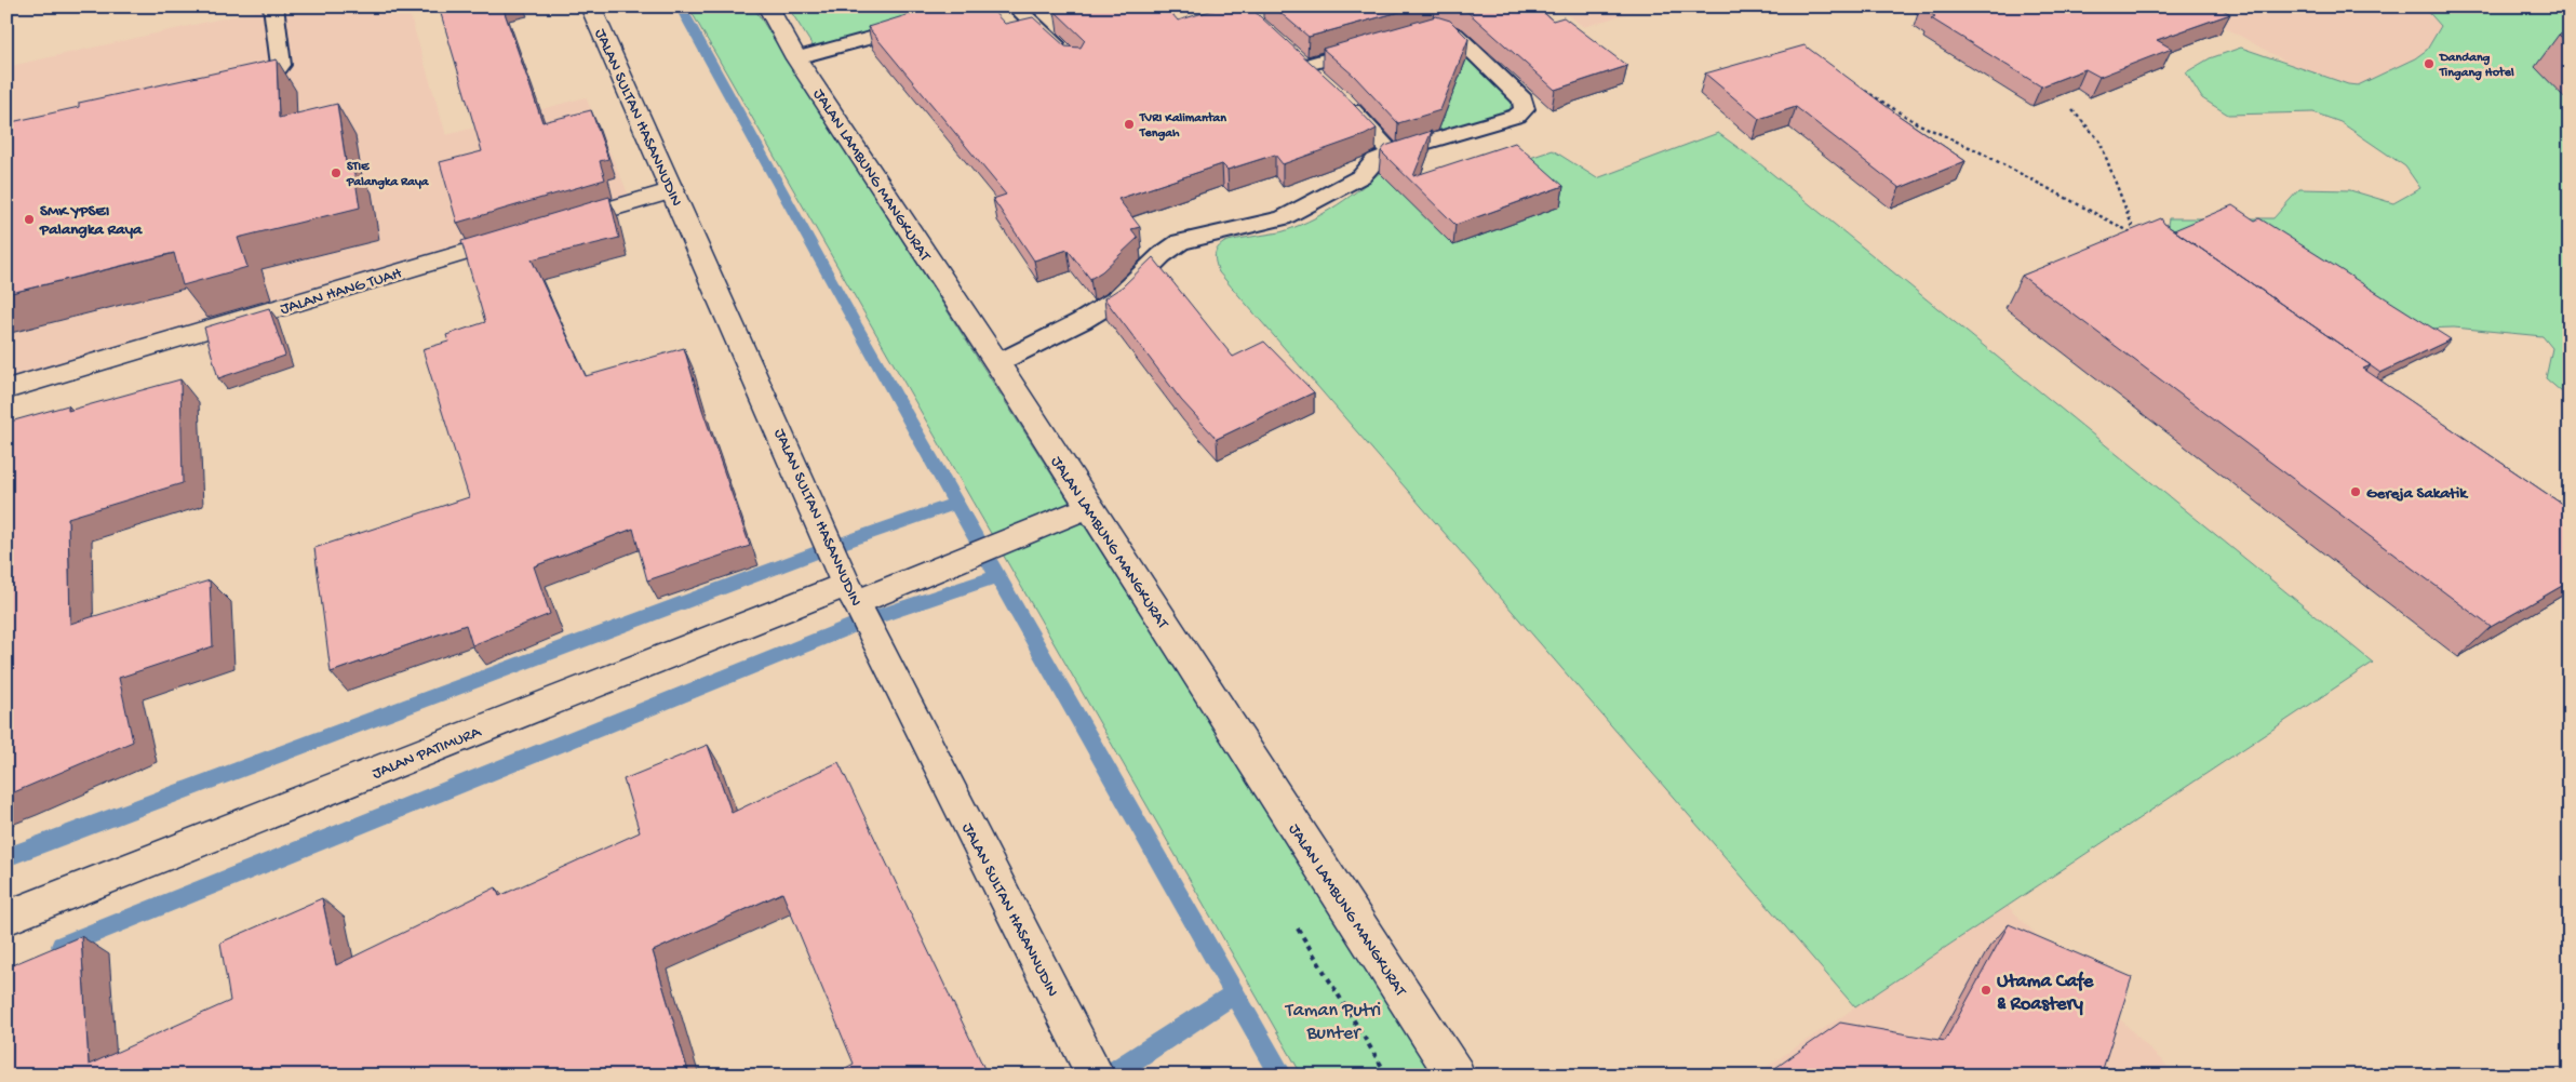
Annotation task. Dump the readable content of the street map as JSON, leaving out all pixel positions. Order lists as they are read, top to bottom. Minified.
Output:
{"streets":{"street":["JALAN SULTAN HASANNUDIN","JALAN LAMBUNG MANGKURAT","JALAN HANG TUAH","JALAN PATIMURA"]},"crossings":[["JALAN SULTAN HASANNUDIN","JALAN HANG TUAH"],["JALAN SULTAN HASANNUDIN","JALAN PATIMURA"],["JALAN LAMBUNG MANGKURAT","JALAN PATIMURA"]],"parks":["Taman Putri Bunter"],"places":["Dandang Tingang Hotel","TVRI Kalimantan Tengah","STIE Palangka Raya","SMK YPSEI Palangka Raya","Gereja Sakatik","Utama Cafe & Roastery"]}
